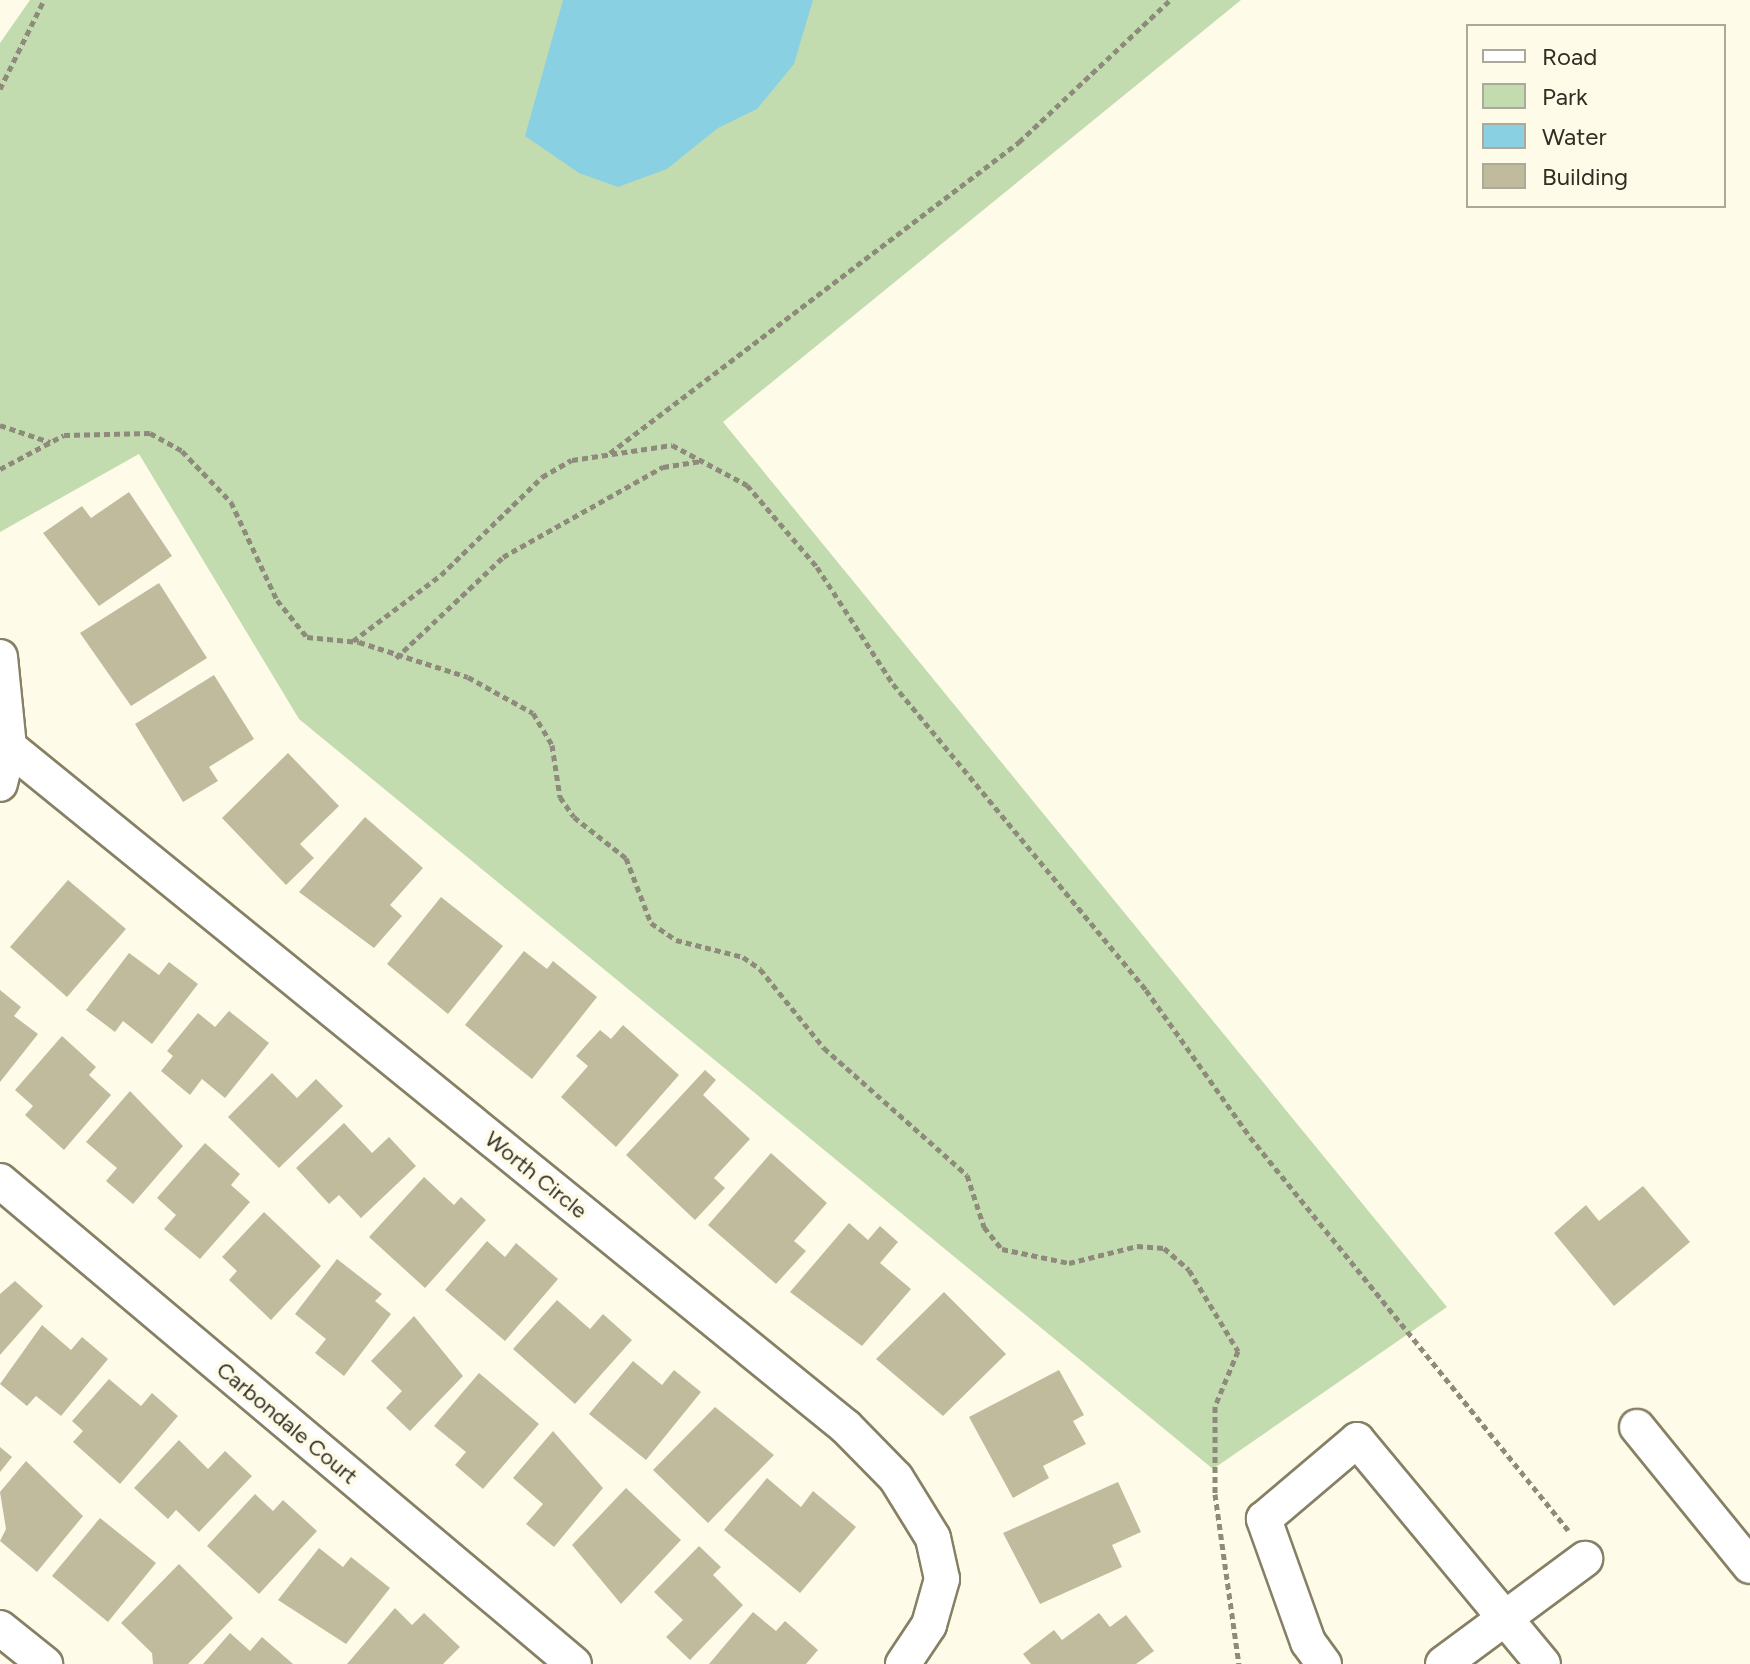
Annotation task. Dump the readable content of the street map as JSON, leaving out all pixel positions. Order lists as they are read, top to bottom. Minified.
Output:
{"streets":{"street":["Worth Circle","Carbondale Court"]},"legend":["Road","Park","Water","Building"]}
